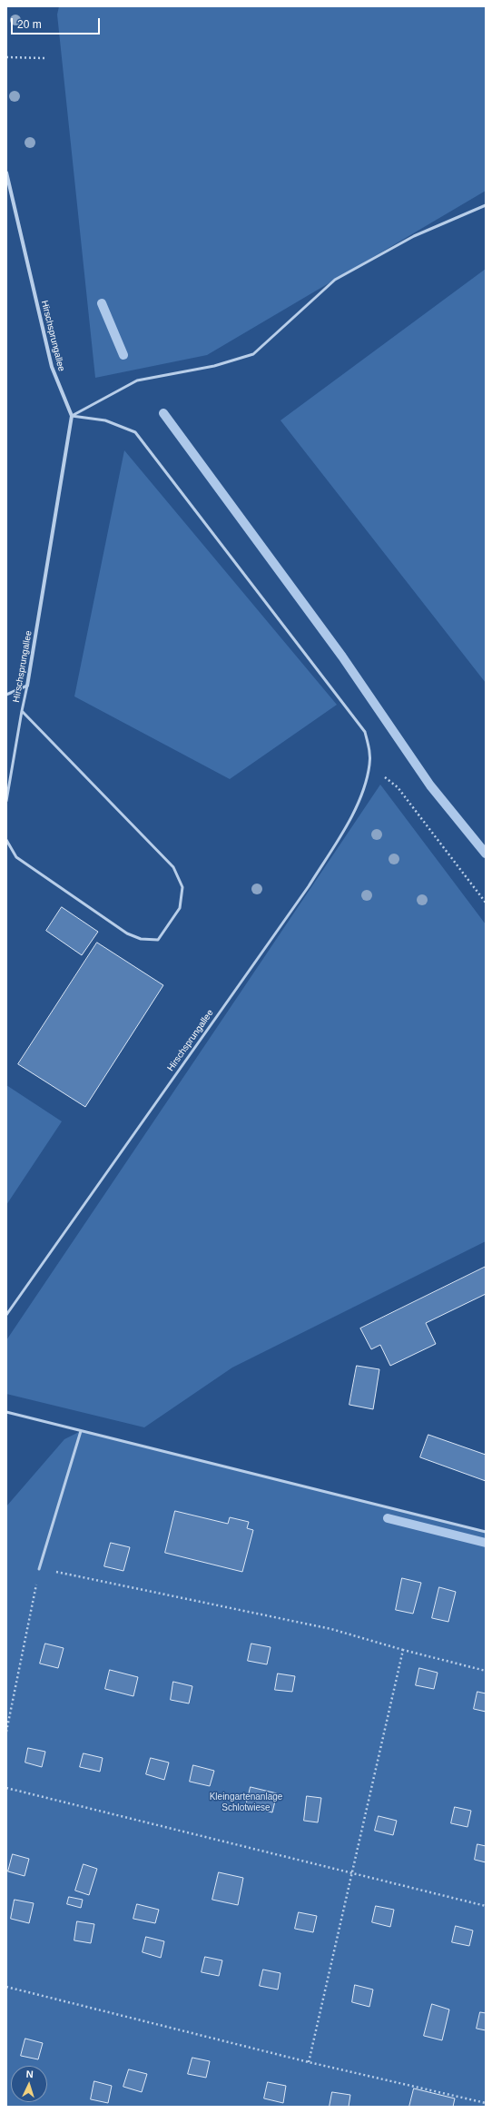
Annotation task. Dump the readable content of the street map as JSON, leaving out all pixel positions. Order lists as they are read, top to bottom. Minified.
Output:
{"streets":{"street":["Hirschsprungallee"]},"parks":["Kleingartenanlage Schlotwiese"],"scale_bar":"20 m","north":"top"}
